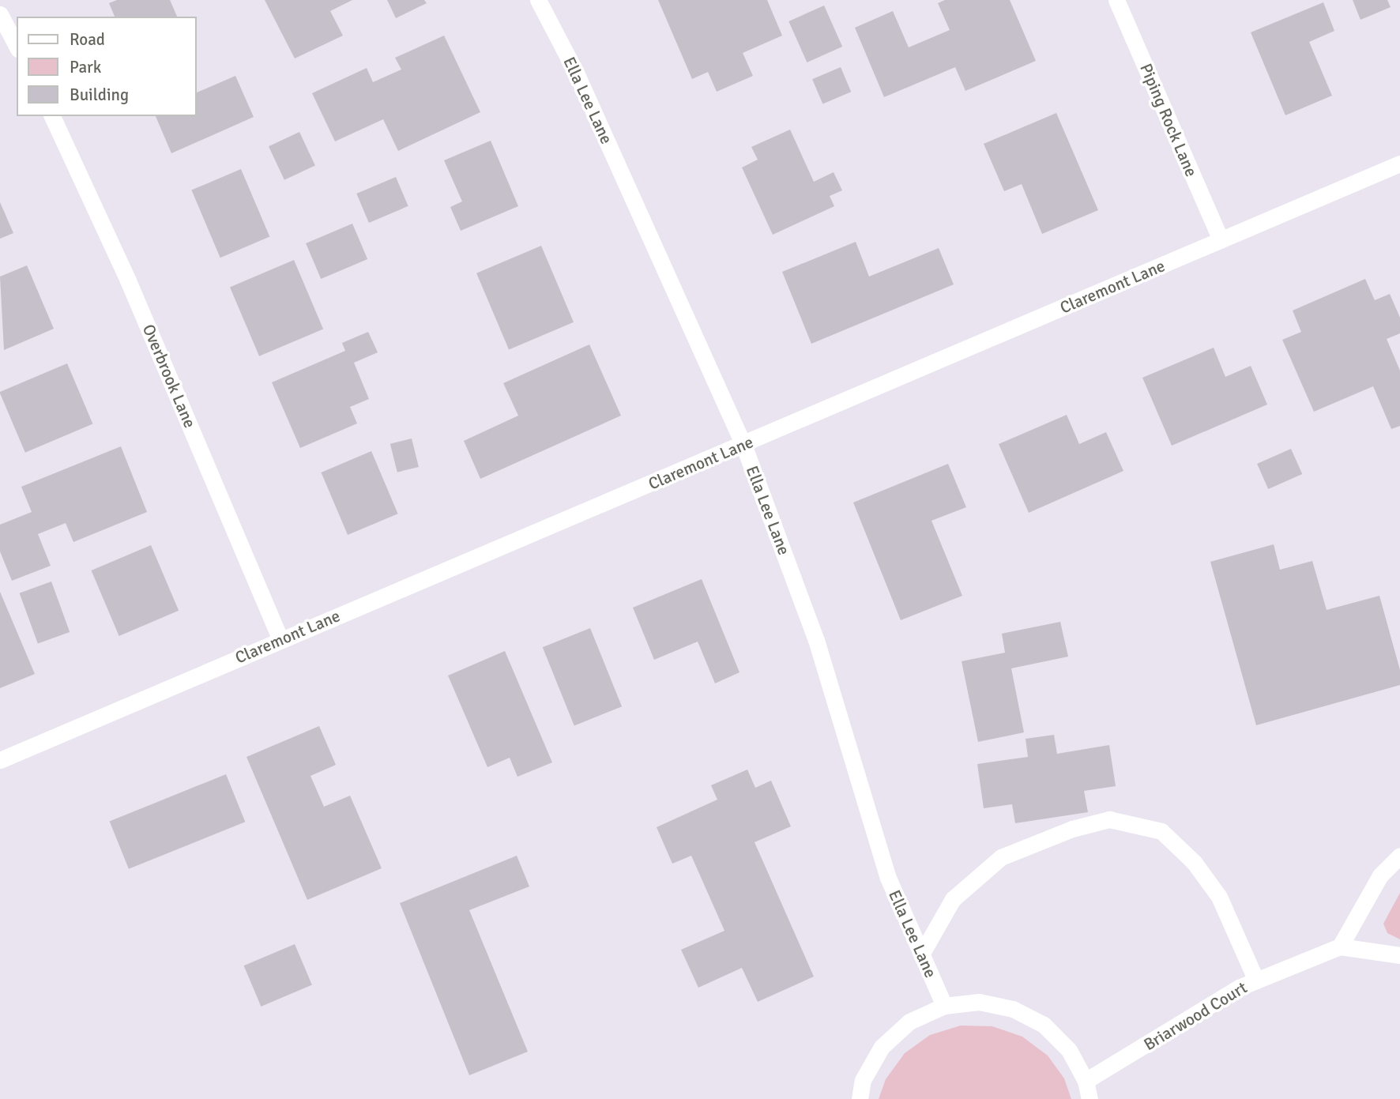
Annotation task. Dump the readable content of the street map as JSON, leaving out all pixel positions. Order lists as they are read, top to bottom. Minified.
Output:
{"streets":{"street":["Ella Lee Lane","Piping Rock Lane","Claremont Lane","Overbrook Lane","Briarwood Court"]},"crossings":[["Ella Lee Lane","Claremont Lane"],["Piping Rock Lane","Claremont Lane"],["Claremont Lane","Overbrook Lane"]],"legend":["Road","Park","Building"]}
